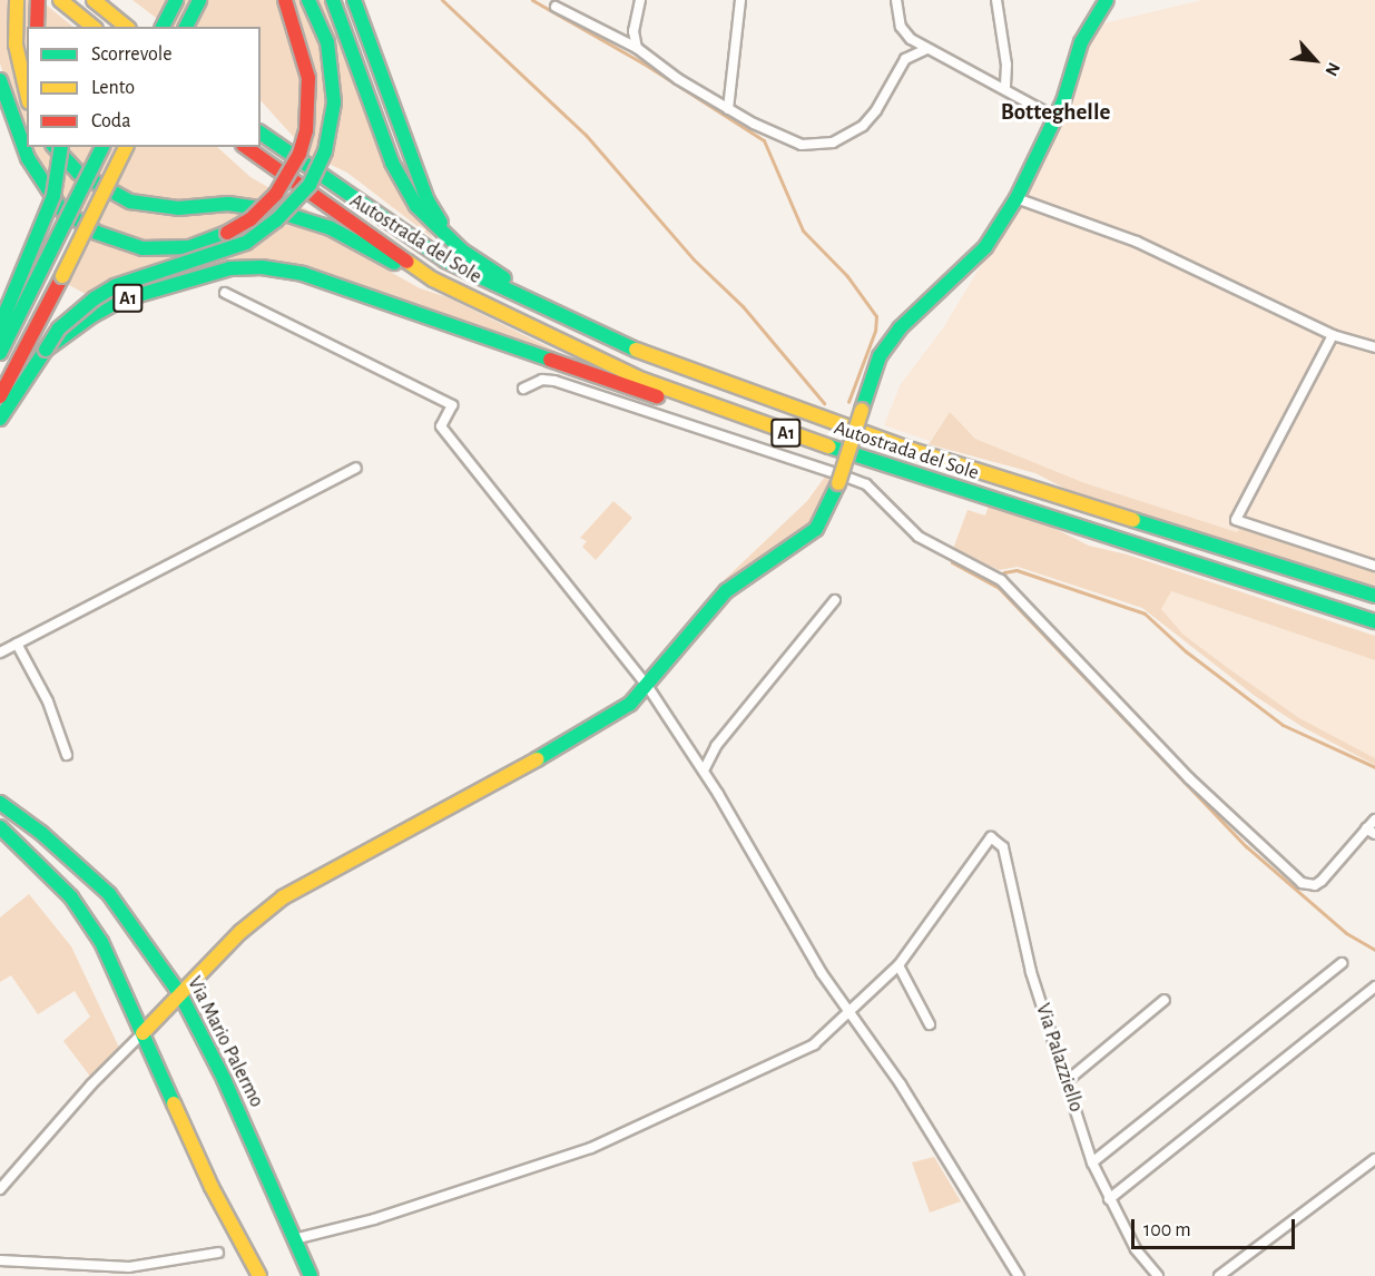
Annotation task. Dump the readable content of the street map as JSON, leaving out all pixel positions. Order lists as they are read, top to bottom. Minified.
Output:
{"streets":{"main road":["Autostrada del Sole","A1","Via Mario Palermo"],"street":["Via Palazziello"]},"crossings":[["Autostrada del Sole","A1"]],"districts":["Botteghelle"],"legend":["Scorrevole","Lento","Coda"],"scale_bar":"100 m","north":"bottom right"}
